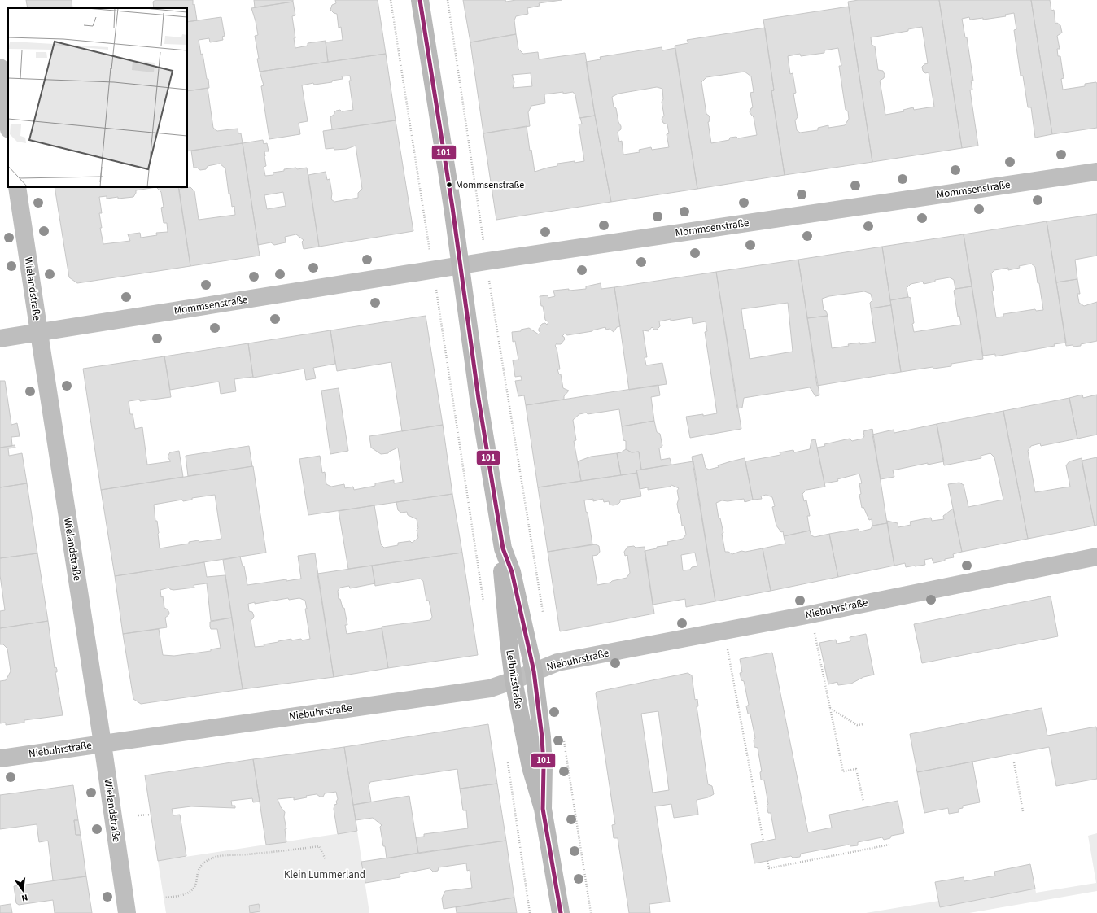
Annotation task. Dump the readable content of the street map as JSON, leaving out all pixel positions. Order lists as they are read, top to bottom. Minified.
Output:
{"streets":{"street":["Mommsenstraße","Wielandstraße","Niebuhrstraße","Leibnizstraße"]},"crossings":[["Mommsenstraße","Wielandstraße"],["Mommsenstraße","Leibnizstraße"],["Wielandstraße","Niebuhrstraße"],["Niebuhrstraße","Leibnizstraße"]],"parks":["Klein Lummerland"],"places":["Mommsenstraße"],"lines":["transit line 101"],"north":"bottom"}
